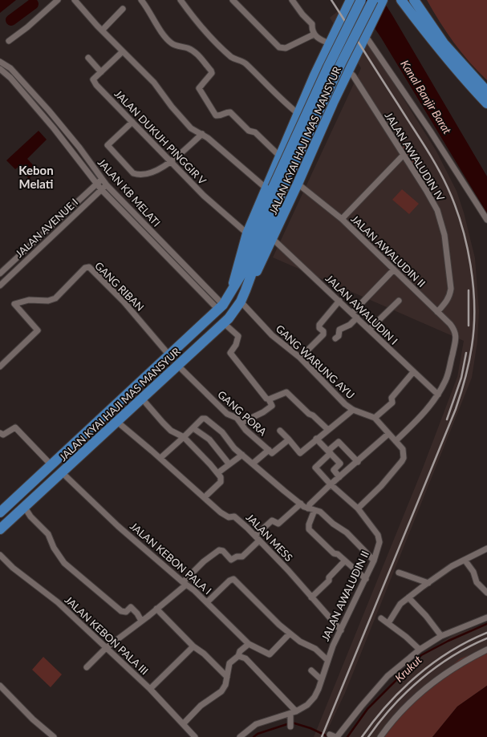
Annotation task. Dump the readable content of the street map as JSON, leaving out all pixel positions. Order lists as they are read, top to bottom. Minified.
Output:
{"streets":{"main road":["JALAN KYAI HAJI MAS MANSYUR"],"street":["JALAN DUKUH PINGGIR V","JALAN AWALUDIN IV","JALAN KB MELATI","JALAN AVENUE I","JALAN AWALUDIN II","GANG RIBAN","JALAN AWALUDIN I","GANG WARUNG AYU","GANG PORA","JALAN MESS","JALAN KEBON PALA I","JALAN KEBON PALA III"]},"crossings":[["JALAN DUKUH PINGGIR V","JALAN KYAI HAJI MAS MANSYUR"],["JALAN KYAI HAJI MAS MANSYUR","JALAN AWALUDIN IV"],["JALAN KYAI HAJI MAS MANSYUR","JALAN KB MELATI"],["JALAN KYAI HAJI MAS MANSYUR","JALAN AWALUDIN II"],["JALAN KYAI HAJI MAS MANSYUR","GANG RIBAN"],["JALAN KYAI HAJI MAS MANSYUR","JALAN AWALUDIN I"],["JALAN KYAI HAJI MAS MANSYUR","GANG WARUNG AYU"],["JALAN KYAI HAJI MAS MANSYUR","GANG PORA"],["JALAN KYAI HAJI MAS MANSYUR","JALAN MESS"],["JALAN KYAI HAJI MAS MANSYUR","JALAN KEBON PALA I"],["JALAN AWALUDIN IV","JALAN AWALUDIN II"],["JALAN KB MELATI","JALAN AVENUE I"],["JALAN AWALUDIN II","JALAN AWALUDIN I"],["JALAN AWALUDIN II","JALAN MESS"]],"districts":["Kebon Melati"],"water":["Kanal Banjir Barat","Krukut"]}
